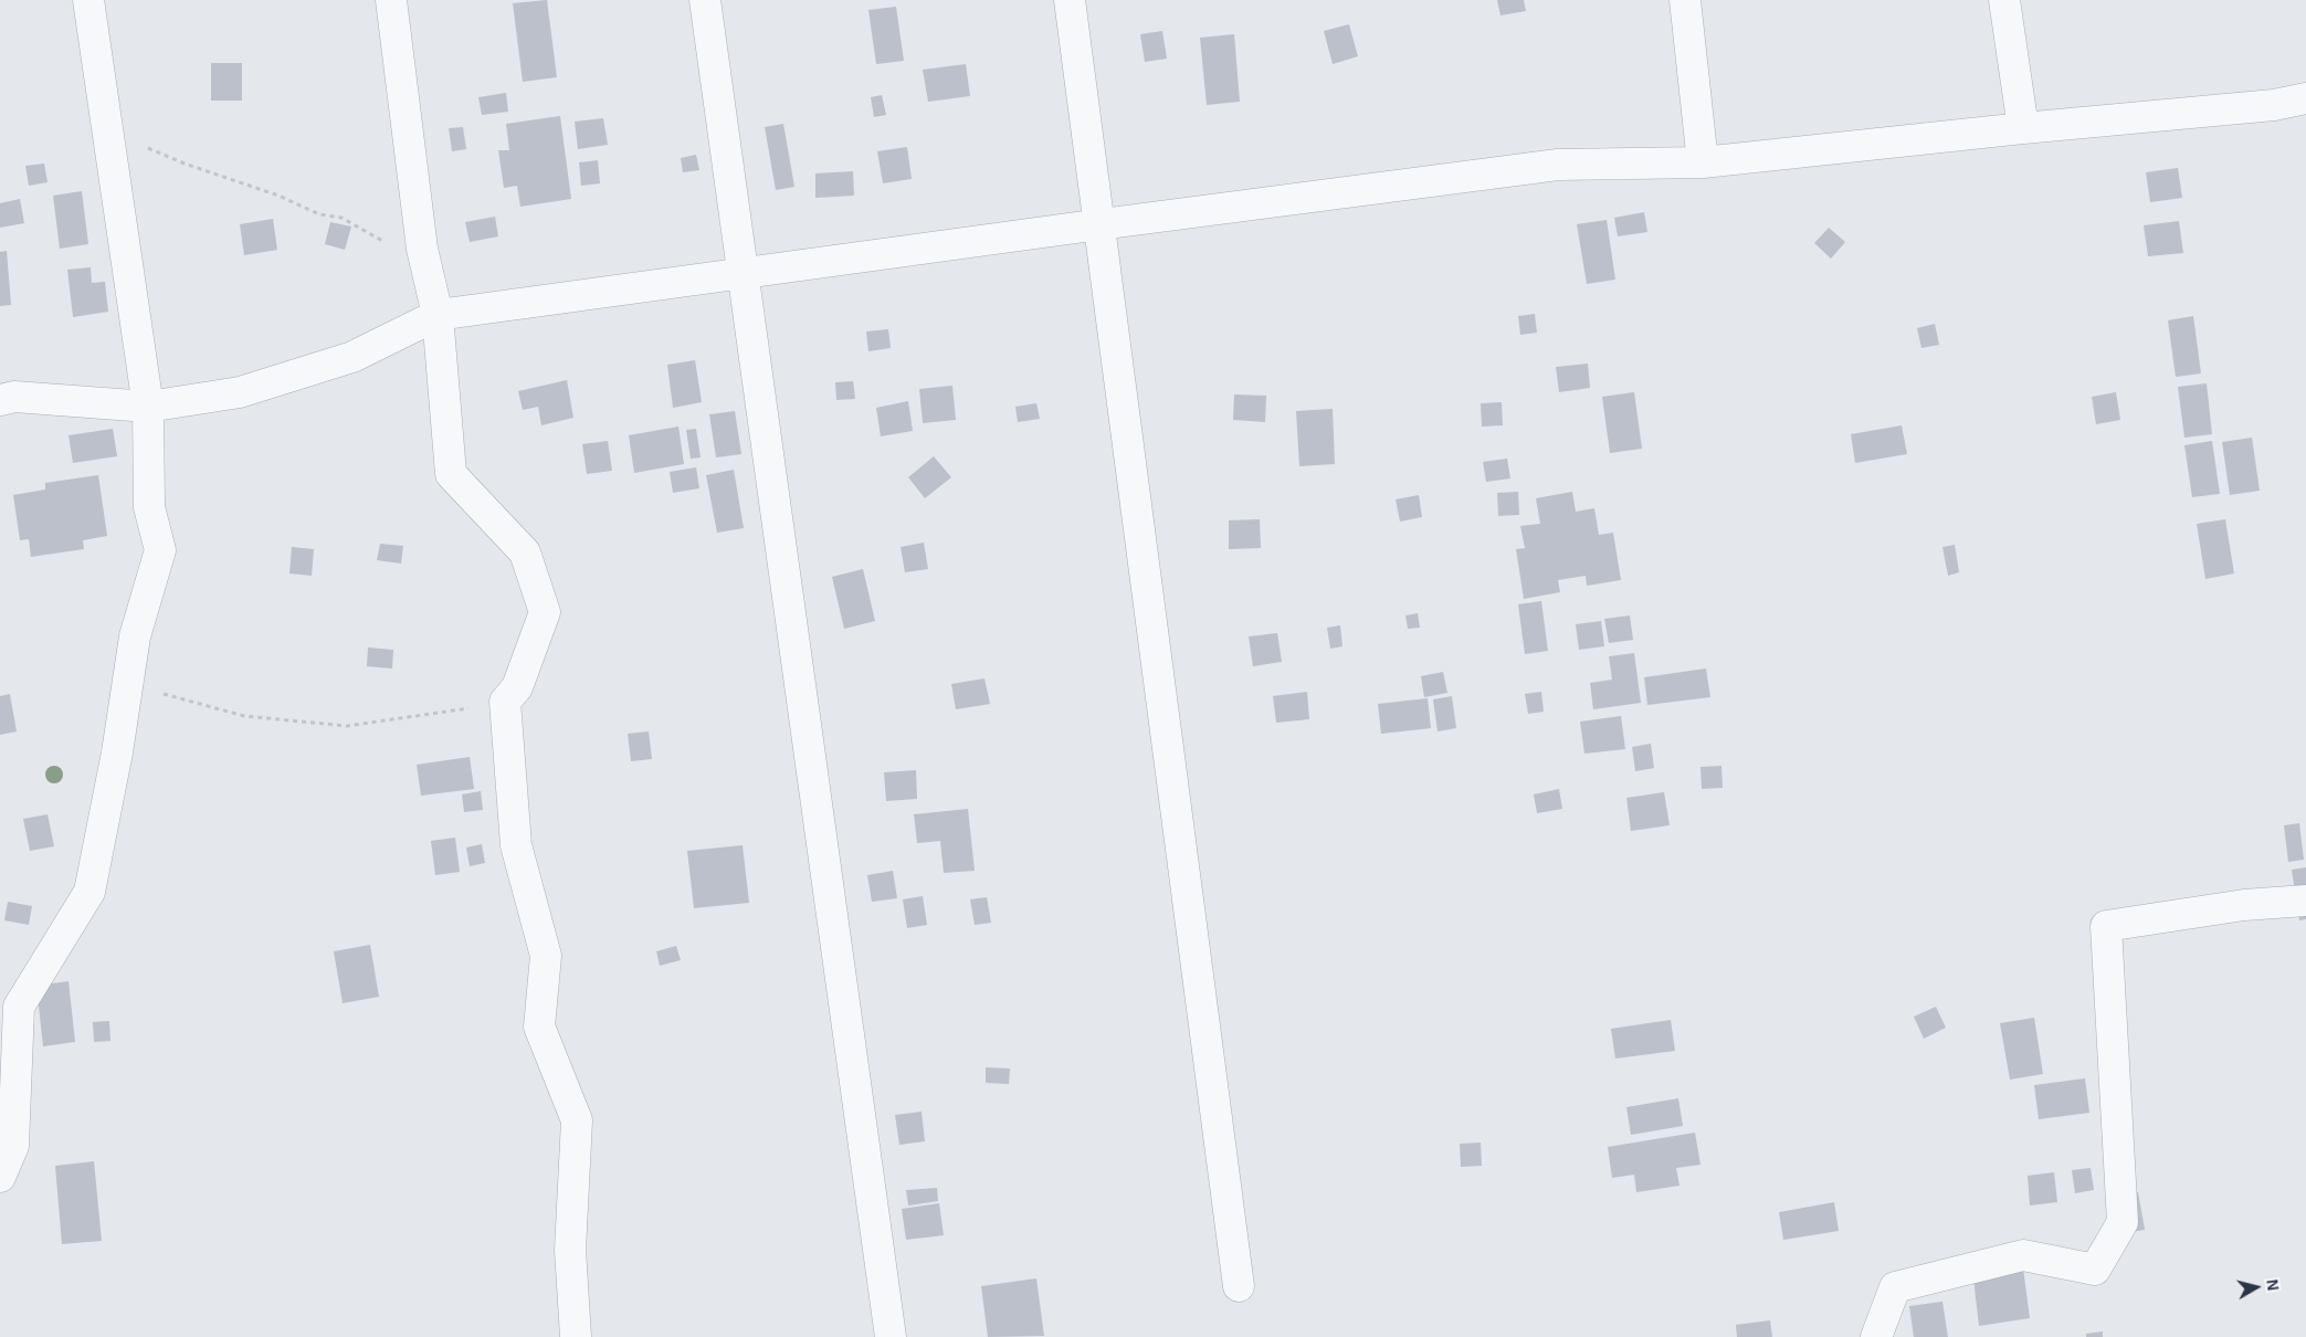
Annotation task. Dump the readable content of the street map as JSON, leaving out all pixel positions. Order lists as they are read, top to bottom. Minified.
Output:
{"north":"right"}
